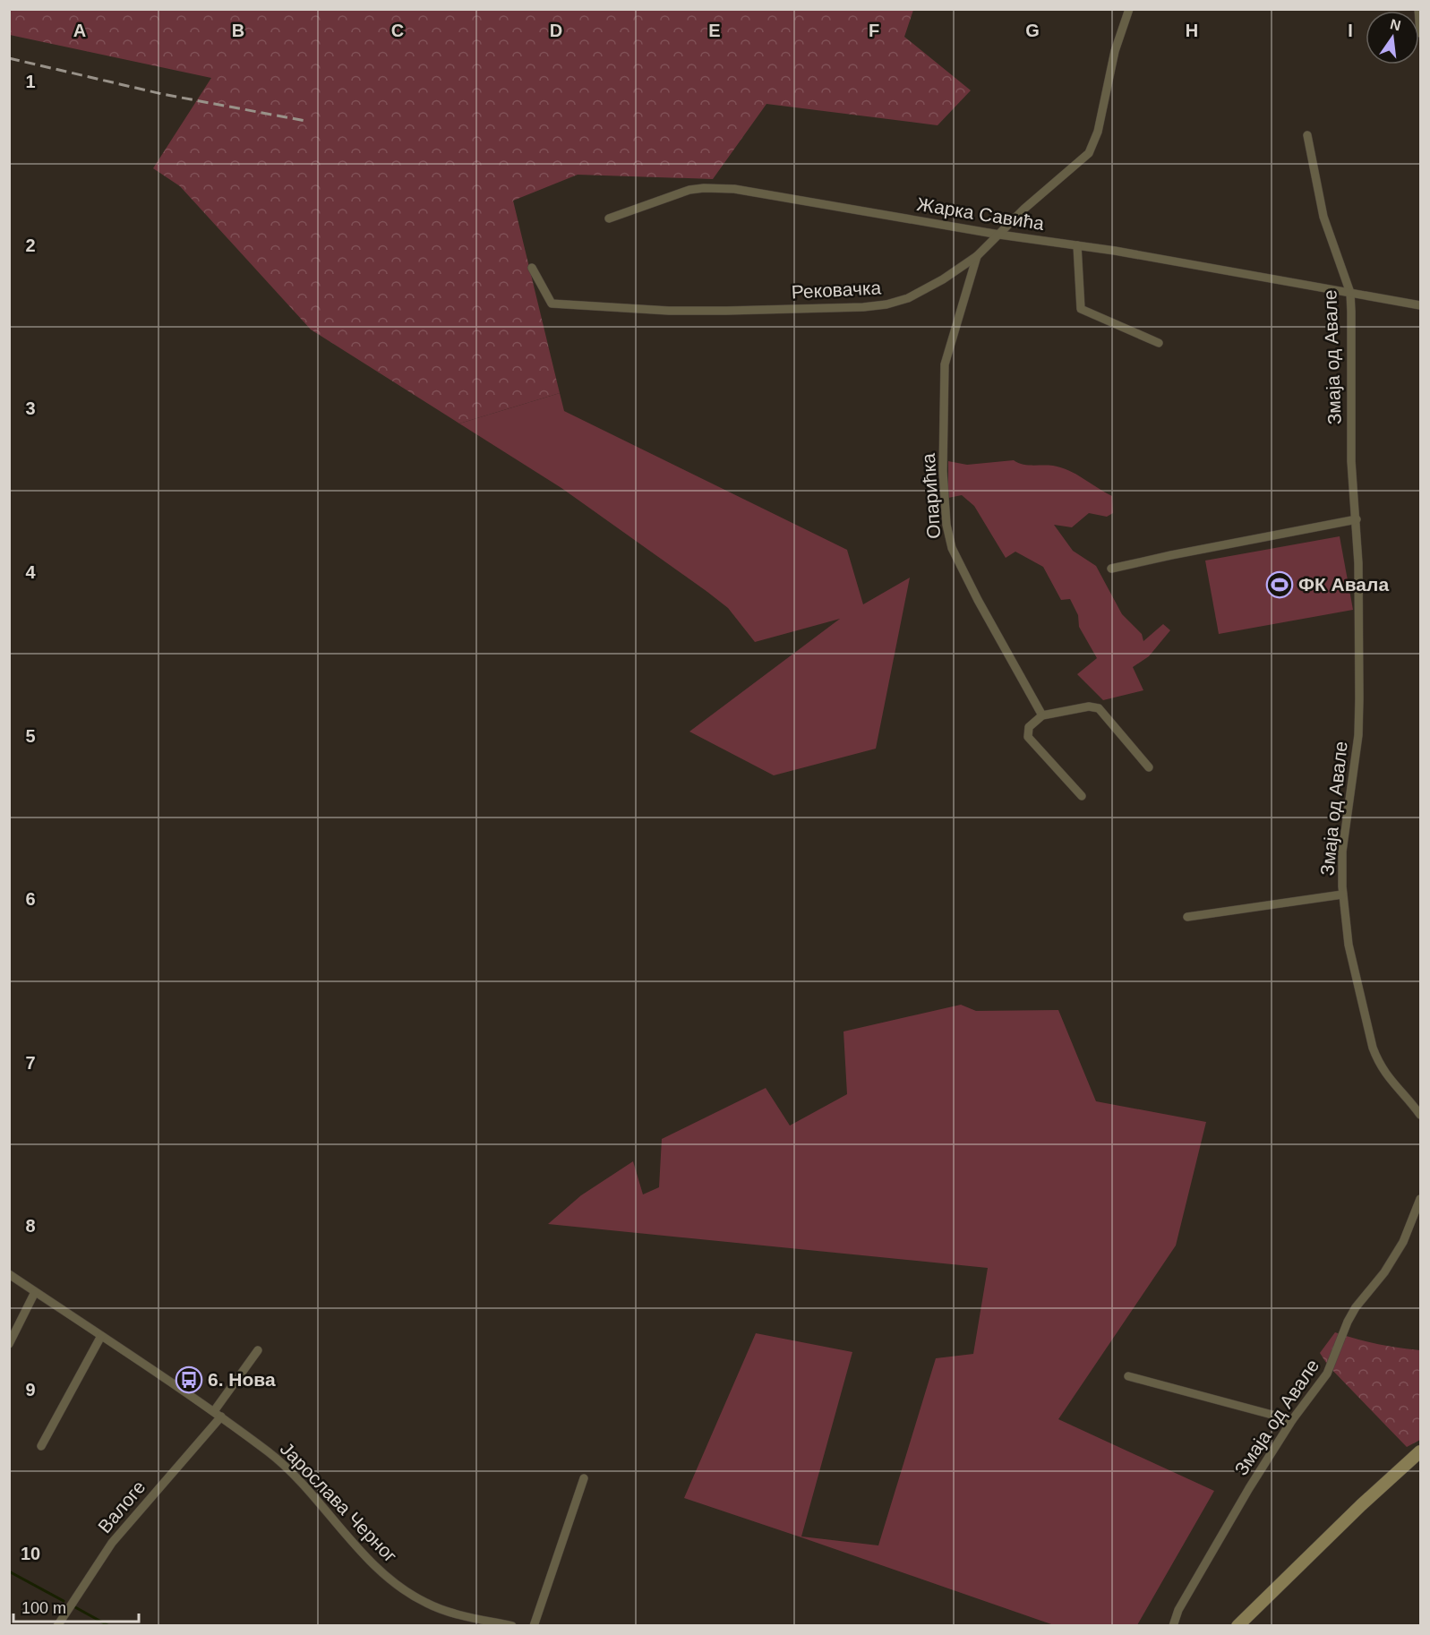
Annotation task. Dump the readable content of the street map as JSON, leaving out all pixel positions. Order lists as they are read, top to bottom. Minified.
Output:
{"streets":{"street":["Жарка Савића","Рековачка","Змаја од Авале","Опарићка","Јарослава Черног","Валоге"]},"crossings":[["Жарка Савића","Рековачка"],["Жарка Савића","Змаја од Авале"],["Рековачка","Опарићка"],["Јарослава Черног","Валоге"]],"places":{"sports":["ФК Авала"],"bus stop":["6. Нова"]},"scale_bar":"100 m","north":"top","grid":{"columns":["A","B","C","D","E","F","G","H","I"],"rows":["1","2","3","4","5","6","7","8","9","10"]}}
